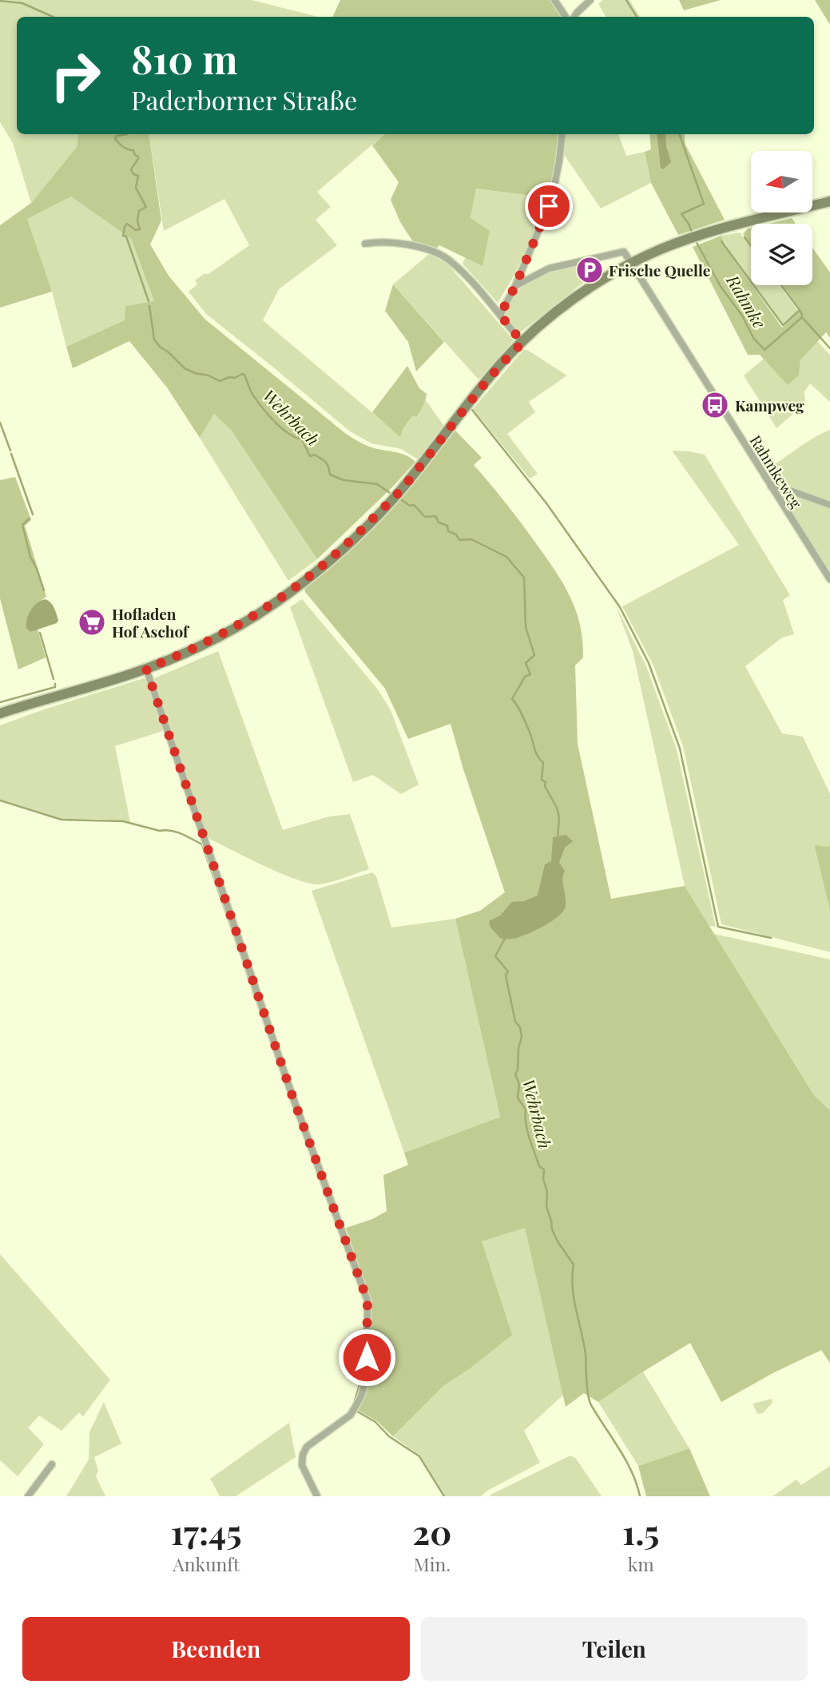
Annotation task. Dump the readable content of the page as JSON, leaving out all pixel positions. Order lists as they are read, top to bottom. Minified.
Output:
{"streets":{"street":["Rahmkeweg"]},"water":["Rahmke","Wehrbach"],"places":{"parking":["Frische Quelle"],"bus stop":["Kampweg"],"supermarket":["Hofladen Hof Aschof"]},"north":"left","page":{"turn":["810 m","Paderborner Straße"],"eta":["17:45","Ankunft","20","Min.","1.5","km"],"buttons":["Beenden","Teilen"]}}
